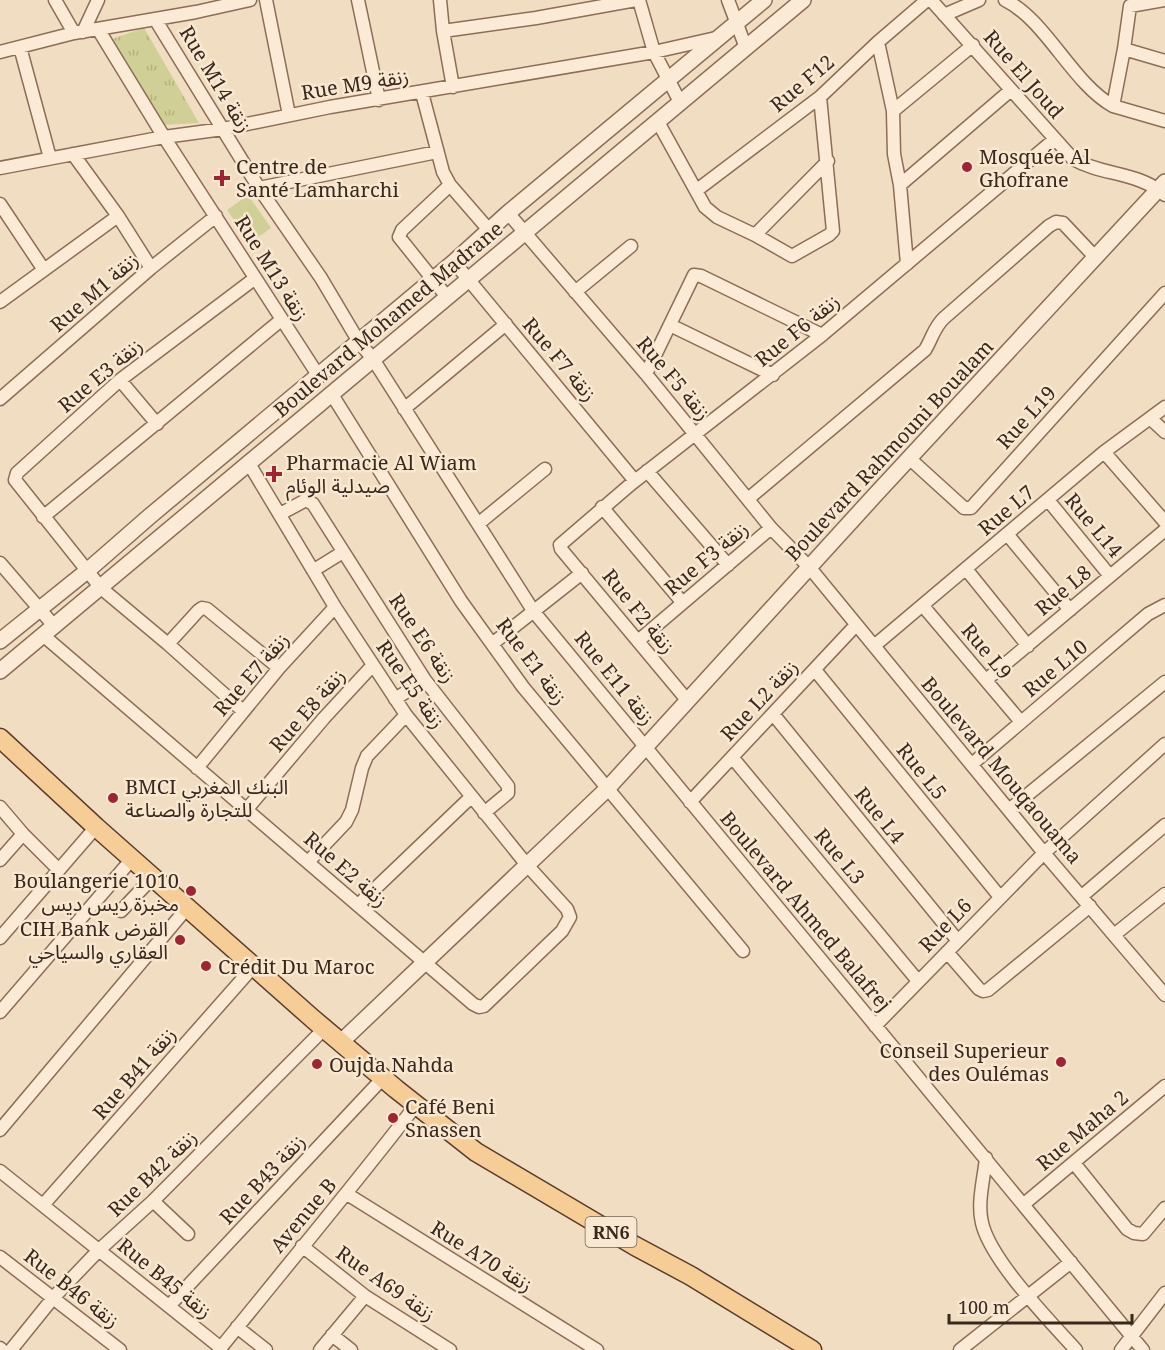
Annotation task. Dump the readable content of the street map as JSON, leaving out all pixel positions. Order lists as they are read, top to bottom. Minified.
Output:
{"streets":{"main road":["RN6"],"street":["Rue El Joud","Rue M14 زنقة","Rue F12","Rue M9 زنقة","Rue M13 زنقة","Rue M1 زنقة","Boulevard Mohamed Madrane","Rue F6 زنقة","Rue F7 زنقة","Rue E3 زنقة","Rue F5 زنقة","Rue L19","Boulevard Rahmouni Boualam","Rue L7","Rue L14","Rue F3 زنقة","Rue L8","Rue F2 زنقة","Rue E6 زنقة","Rue L9","Rue E1 زنقة","Rue L10","Rue E7 زنقة","Rue E11 زنقة","Rue E5 زنقة","Rue L2 زنقة","Rue E8 زنقة","Boulevard Mouqaouama","Rue L5","Rue L4","Rue L3","Rue E2 زنقة","Boulevard Ahmed Balafrej","Rue L6","Rue B41 زنقة","Rue Maha 2","Rue B42 زنقة","Rue B43 زنقة","Avenue B","Rue A70 زنقة","Rue B45 زنقة","Rue A69 زنقة","Rue B46 زنقة"]},"crossings":[["Rue El Joud","Rue F6 زنقة"],["Rue El Joud","Boulevard Rahmouni Boualam"],["Rue M14 زنقة","Rue M9 زنقة"],["Rue M14 زنقة","Boulevard Mohamed Madrane"],["Rue M14 زنقة","Rue E11 زنقة"],["Rue M9 زنقة","Rue M13 زنقة"],["Rue M9 زنقة","Boulevard Mohamed Madrane"],["Rue M13 زنقة","Rue M1 زنقة"],["Rue M13 زنقة","Boulevard Mohamed Madrane"],["Rue M13 زنقة","Rue E3 زنقة"],["Rue M13 زنقة","Rue E1 زنقة"],["Boulevard Mohamed Madrane","Rue F7 زنقة"],["Boulevard Mohamed Madrane","Rue E3 زنقة"],["Boulevard Mohamed Madrane","Rue F5 زنقة"],["Boulevard Mohamed Madrane","Rue E1 زنقة"],["Boulevard Mohamed Madrane","Rue E11 زنقة"],["Boulevard Mohamed Madrane","Rue E5 زنقة"],["Boulevard Mohamed Madrane","Rue E2 زنقة"],["Rue F6 زنقة","Rue F7 زنقة"],["Rue F6 زنقة","Rue F5 زنقة"],["Rue F6 زنقة","Rue F2 زنقة"],["Rue E3 زنقة","Rue E7 زنقة"],["Rue F5 زنقة","Boulevard Rahmouni Boualam"],["Rue F5 زنقة","Rue F3 زنقة"],["Rue F5 زنقة","Boulevard Mouqaouama"],["Rue L19","Boulevard Rahmouni Boualam"],["Boulevard Rahmouni Boualam","Rue F2 زنقة"],["Boulevard Rahmouni Boualam","Rue E11 زنقة"],["Boulevard Rahmouni Boualam","Boulevard Mouqaouama"],["Boulevard Rahmouni Boualam","Boulevard Ahmed Balafrej"],["Rue L7","Rue L14"],["Rue L7","Rue L9"],["Rue L7","Boulevard Mouqaouama"],["Rue L14","Rue L8"],["Rue F3 زنقة","Rue F2 زنقة"],["Rue L8","Rue L9"],["Rue E6 زنقة","Rue E5 زنقة"],["Rue L9","Rue L10"],["Rue E1 زنقة","Rue E11 زنقة"],["Rue L10","Boulevard Mouqaouama"],["Rue E7 زنقة","Rue E5 زنقة"],["Rue E7 زنقة","Rue E2 زنقة"],["Rue E11 زنقة","Rue E5 زنقة"],["Rue E11 زنقة","Rue E2 زنقة"],["Rue E11 زنقة","Boulevard Ahmed Balafrej"],["Rue E11 زنقة","RN6"],["Rue E5 زنقة","Rue E8 زنقة"],["Rue E5 زنقة","Rue E2 زنقة"],["Rue L2 زنقة","Boulevard Mouqaouama"],["Rue L2 زنقة","Rue L5"],["Rue L2 زنقة","Rue L4"],["Rue L2 زنقة","Rue L3"],["Rue L2 زنقة","Boulevard Ahmed Balafrej"],["Rue E8 زنقة","Rue E2 زنقة"],["Boulevard Mouqaouama","Rue L6"],["Rue L5","Rue L6"],["Rue L4","Rue L6"],["Rue L3","Rue L6"],["Boulevard Ahmed Balafrej","Rue L6"],["Boulevard Ahmed Balafrej","Rue Maha 2"],["Rue B41 زنقة","RN6"],["Rue B41 زنقة","Rue B45 زنقة"],["Rue B42 زنقة","RN6"],["Rue B42 زنقة","Rue B45 زنقة"],["Rue B42 زنقة","Rue B46 زنقة"],["Rue B43 زنقة","RN6"],["Rue B43 زنقة","Rue B45 زنقة"],["Avenue B","RN6"],["Avenue B","Rue A70 زنقة"],["Avenue B","Rue B45 زنقة"],["Avenue B","Rue A69 زنقة"]],"places":{"other":["Mosquée Al Ghofrane","BMCI البنك المغربي للتجارة والصناعة","Boulangerie 1010 مخبزة ديس ديس","CIH Bank القرض العقاري والسياحي","Crédit Du Maroc","Conseil Superieur des Oulémas","Oujda Nahda","Café Beni Snassen"],"health":["Centre de Santé Lamharchi","Pharmacie Al Wiam صيدلية الوئام"]},"scale_bar":"100 m"}
